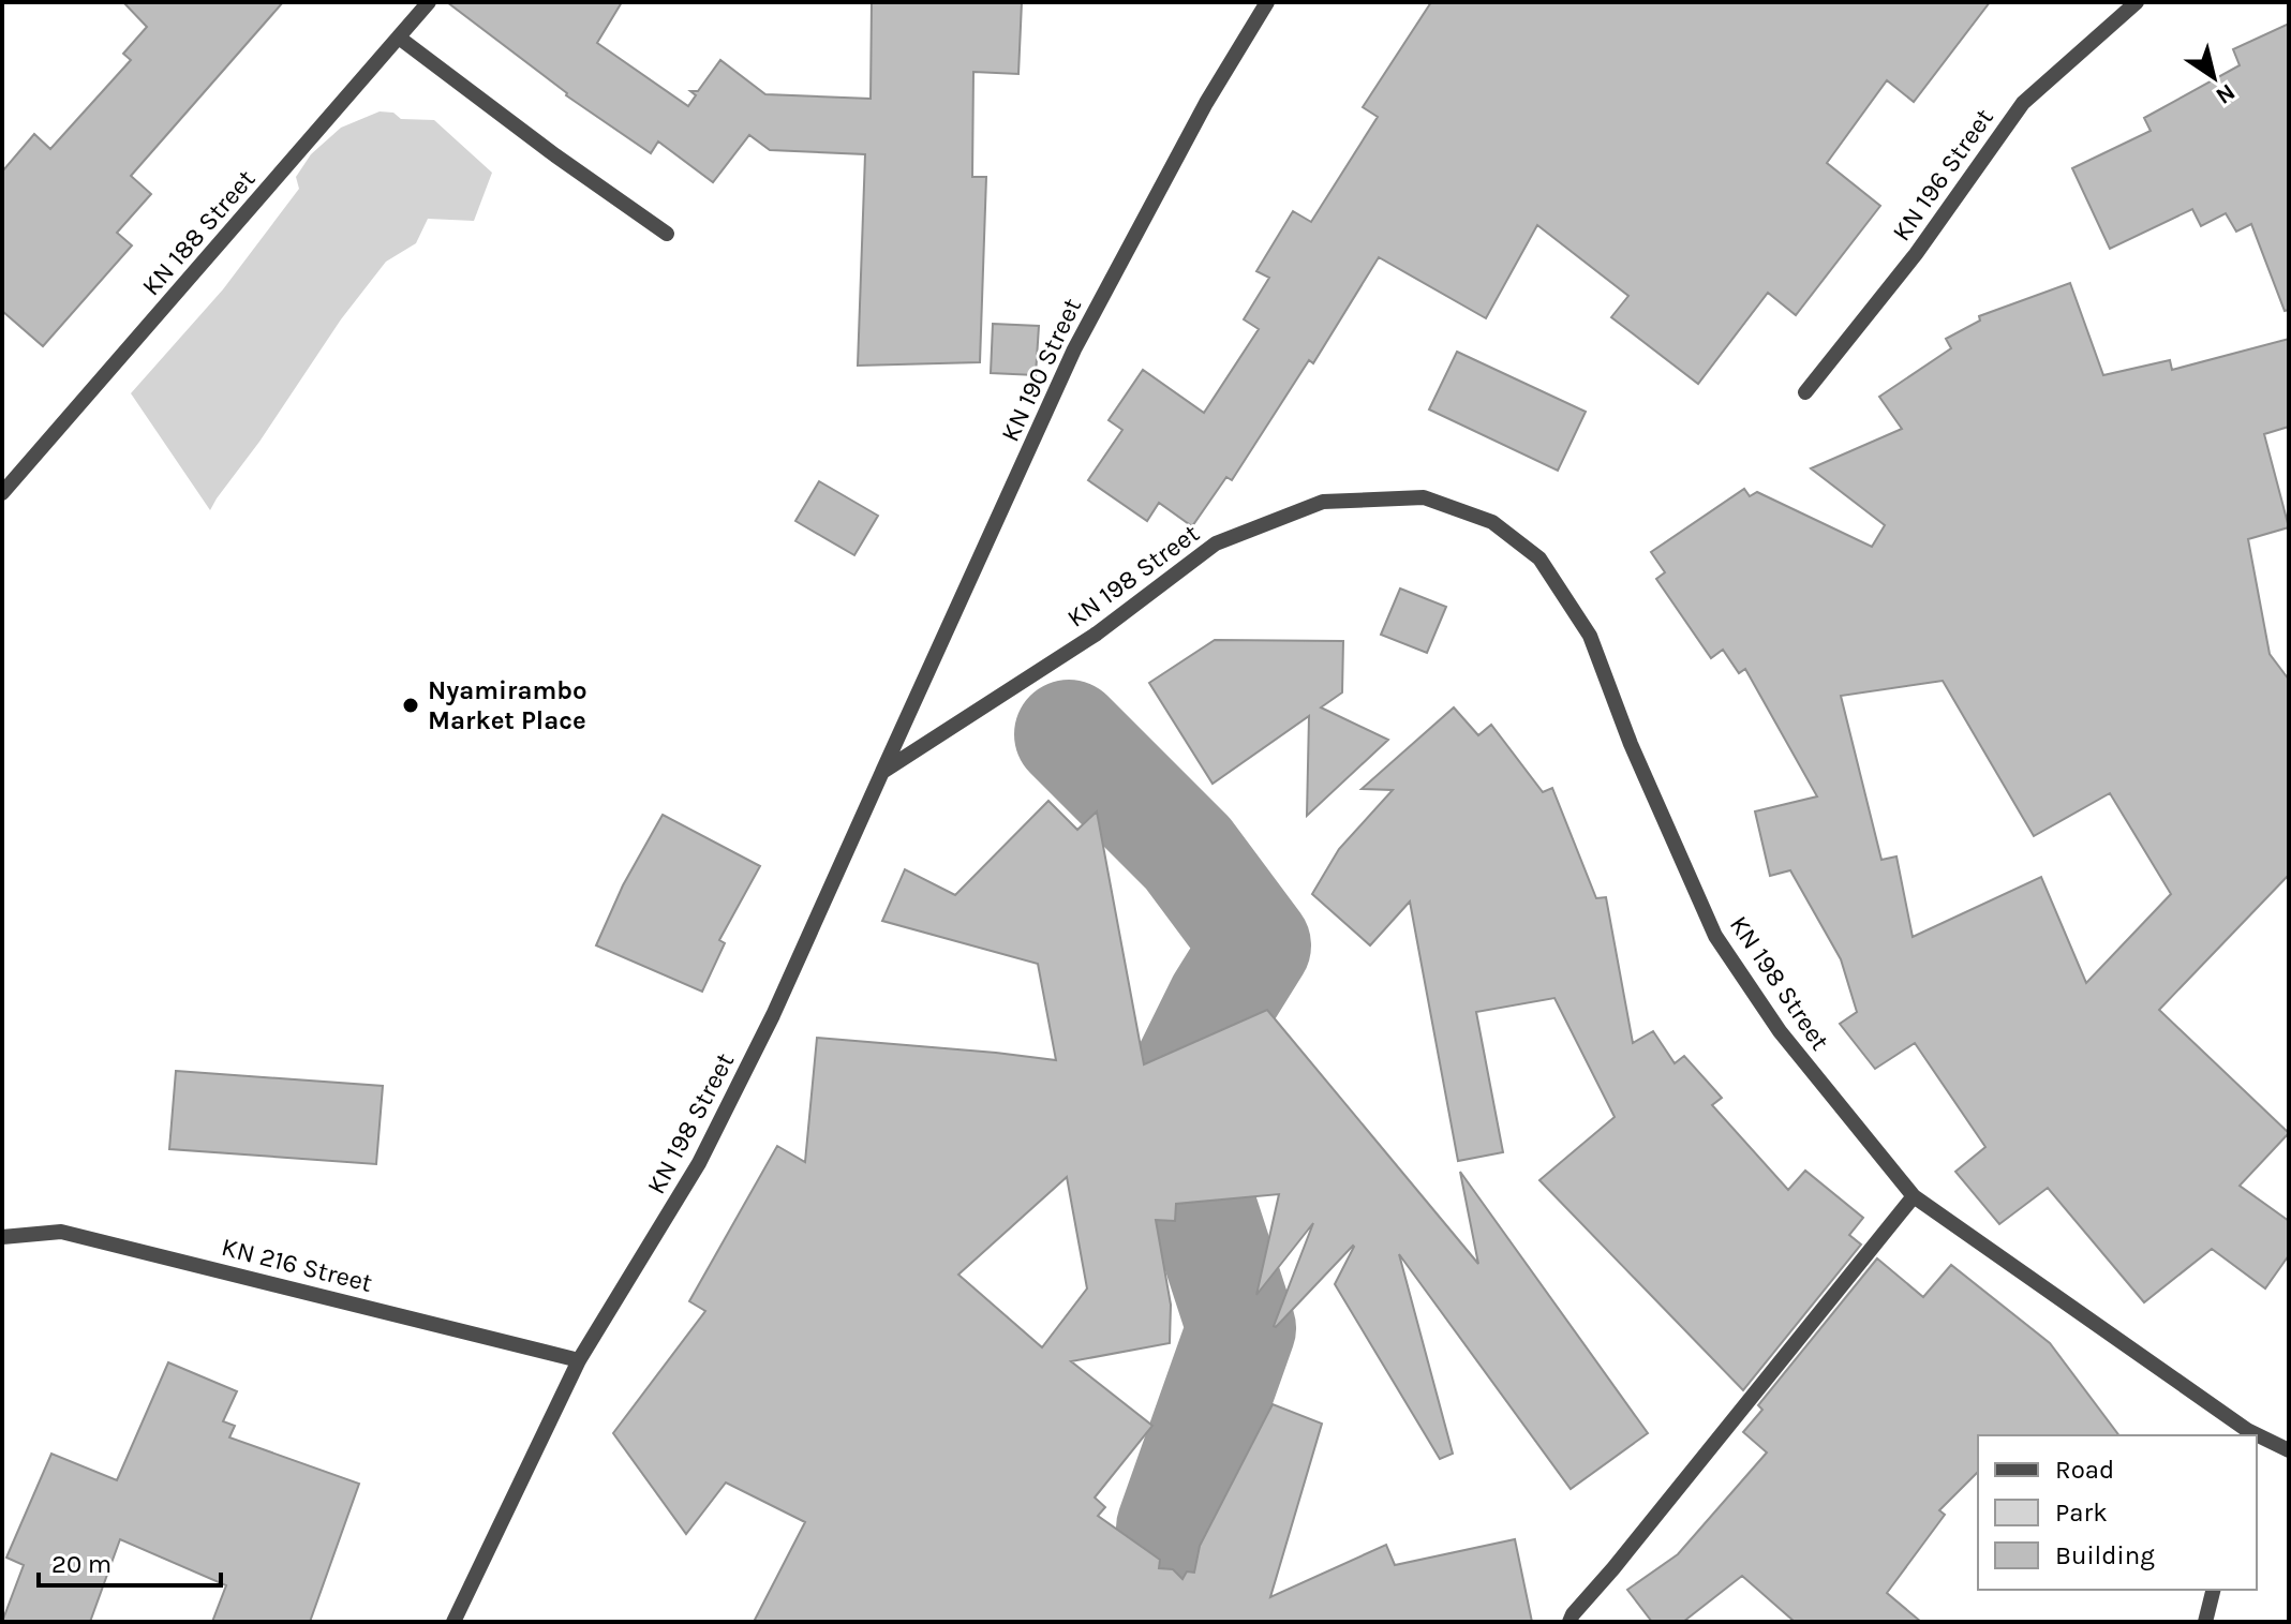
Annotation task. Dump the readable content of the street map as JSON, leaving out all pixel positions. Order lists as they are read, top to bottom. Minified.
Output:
{"streets":{"street":["KN 196 Street","KN 188 Street","KN 190 Street","KN 198 Street","KN 216 Street"]},"crossings":[["KN 190 Street","KN 198 Street"],["KN 198 Street","KN 216 Street"]],"places":["Nyamirambo Market Place"],"legend":["Road","Park","Building"],"scale_bar":"20 m","north":"bottom right"}
